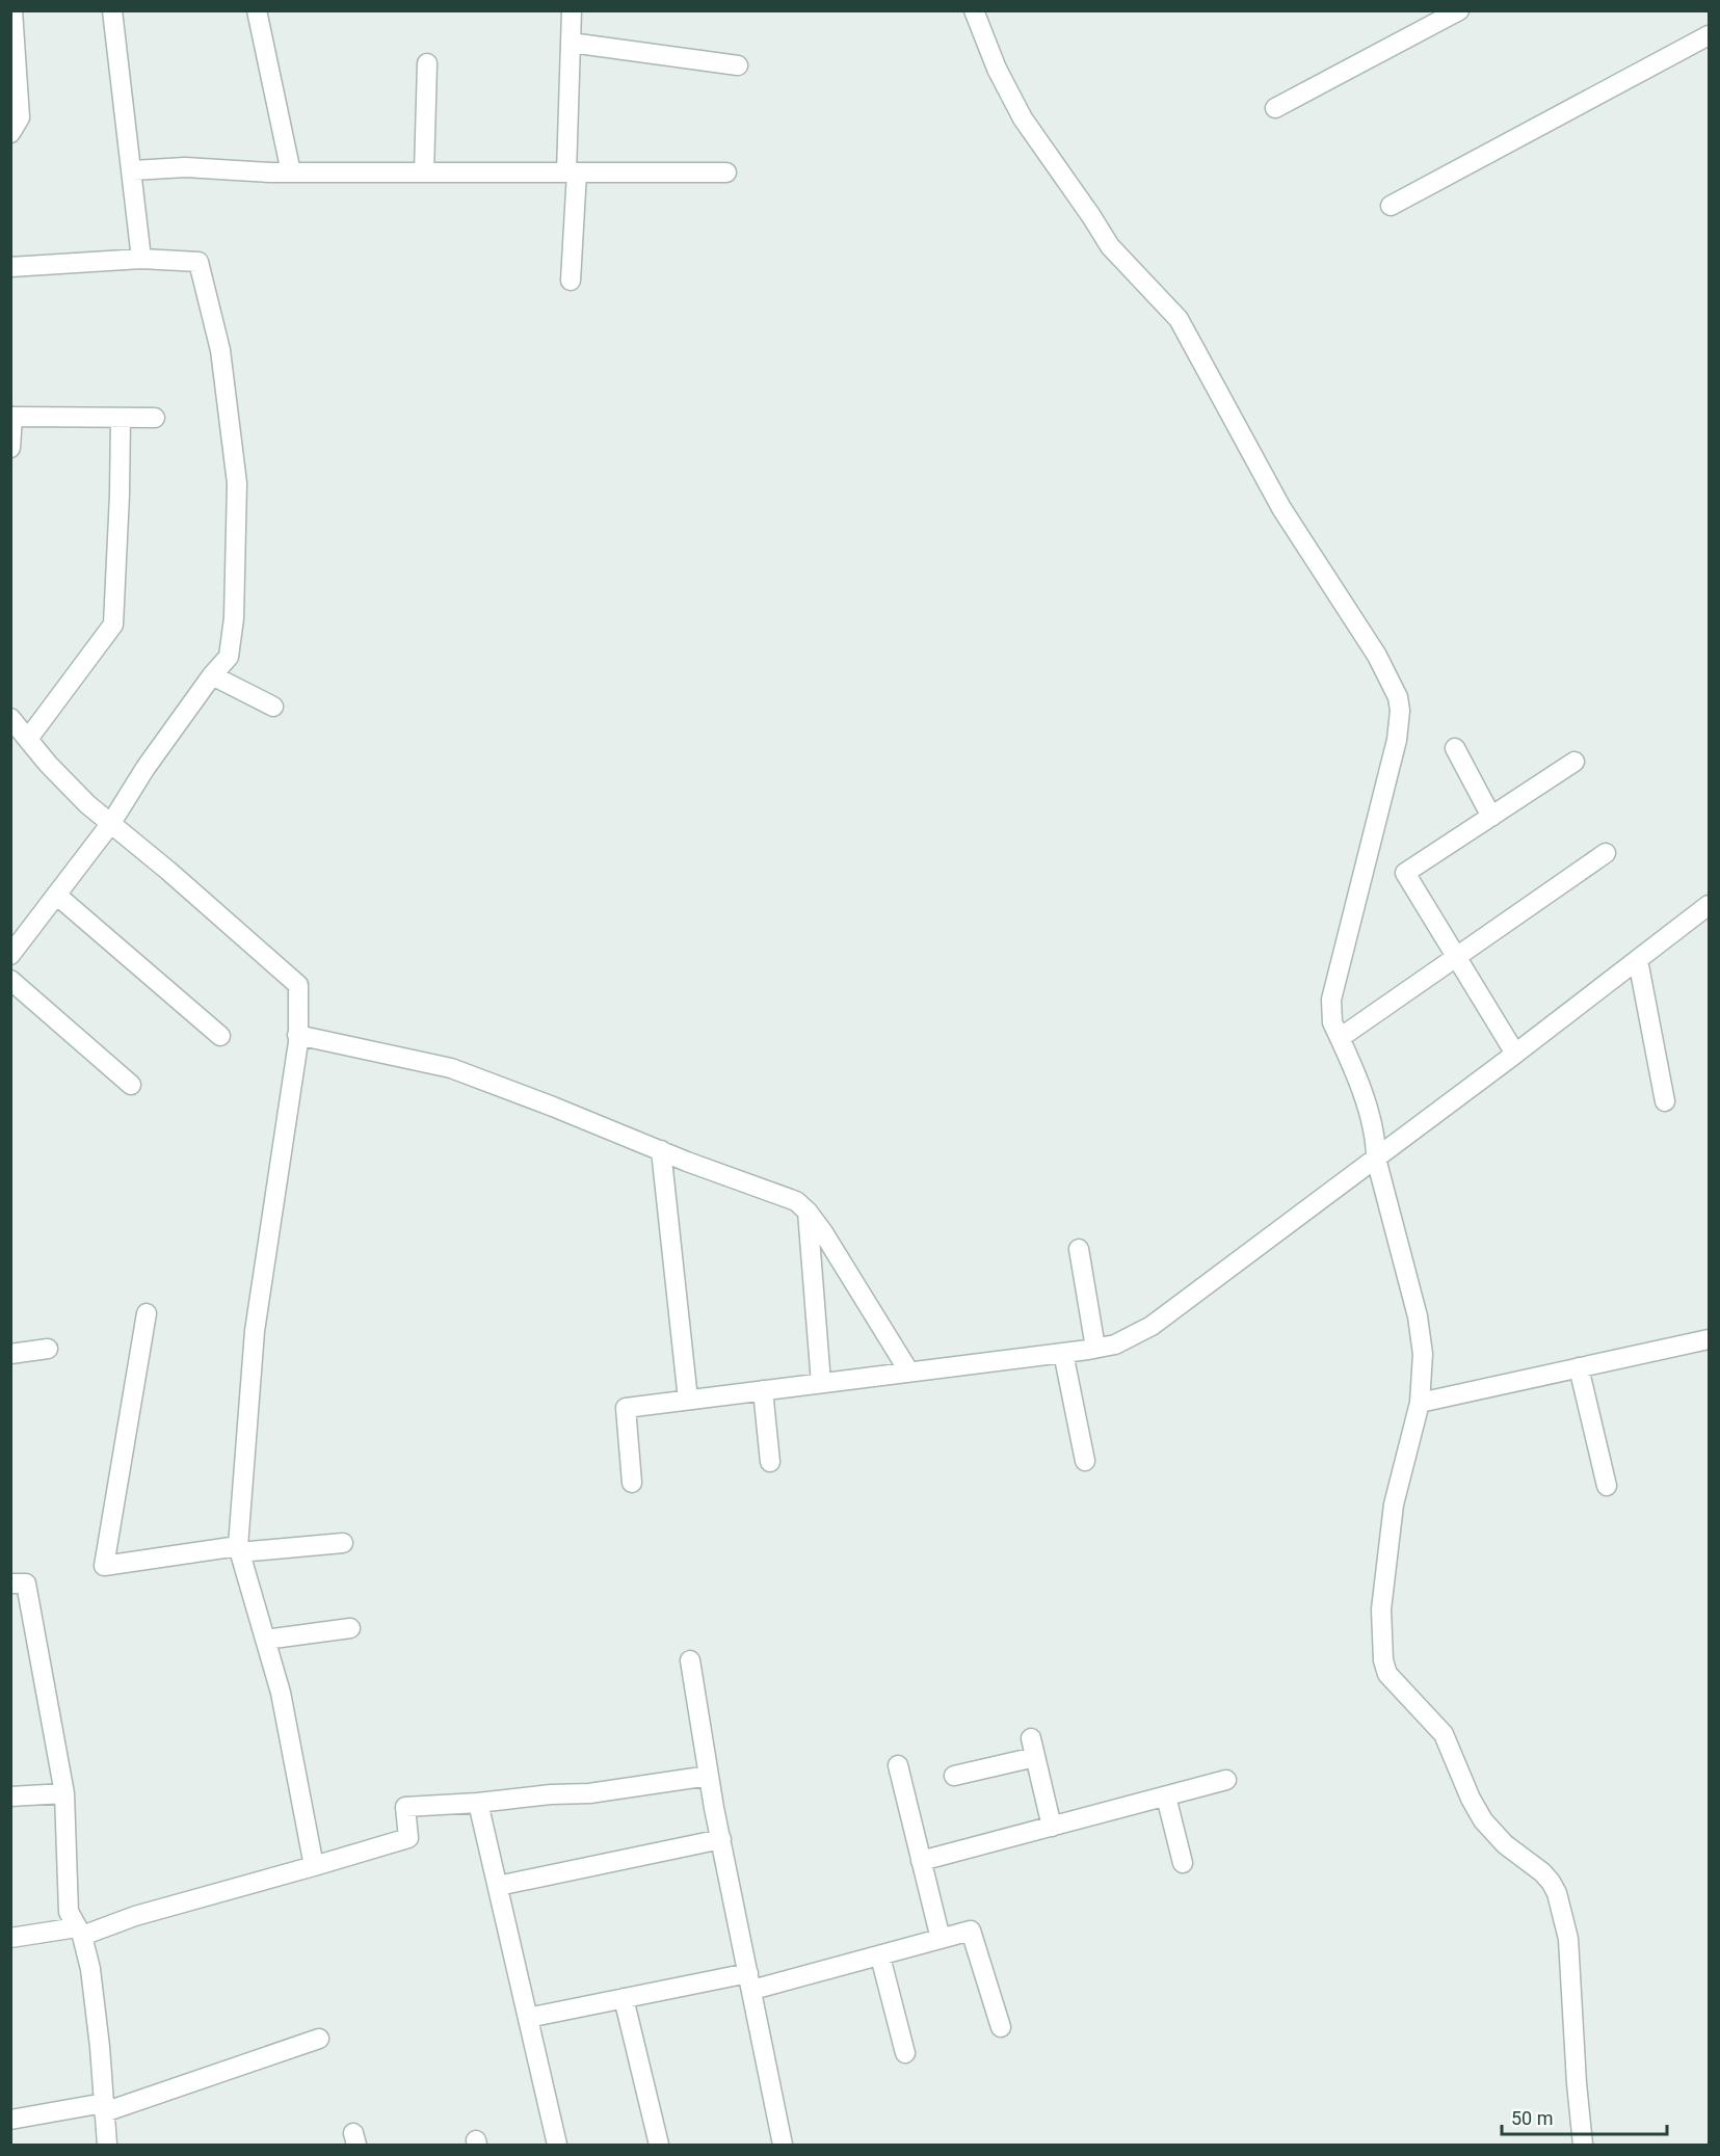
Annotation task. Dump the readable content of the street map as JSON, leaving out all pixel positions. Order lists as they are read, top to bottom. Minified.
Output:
{"scale_bar":"50 m"}
